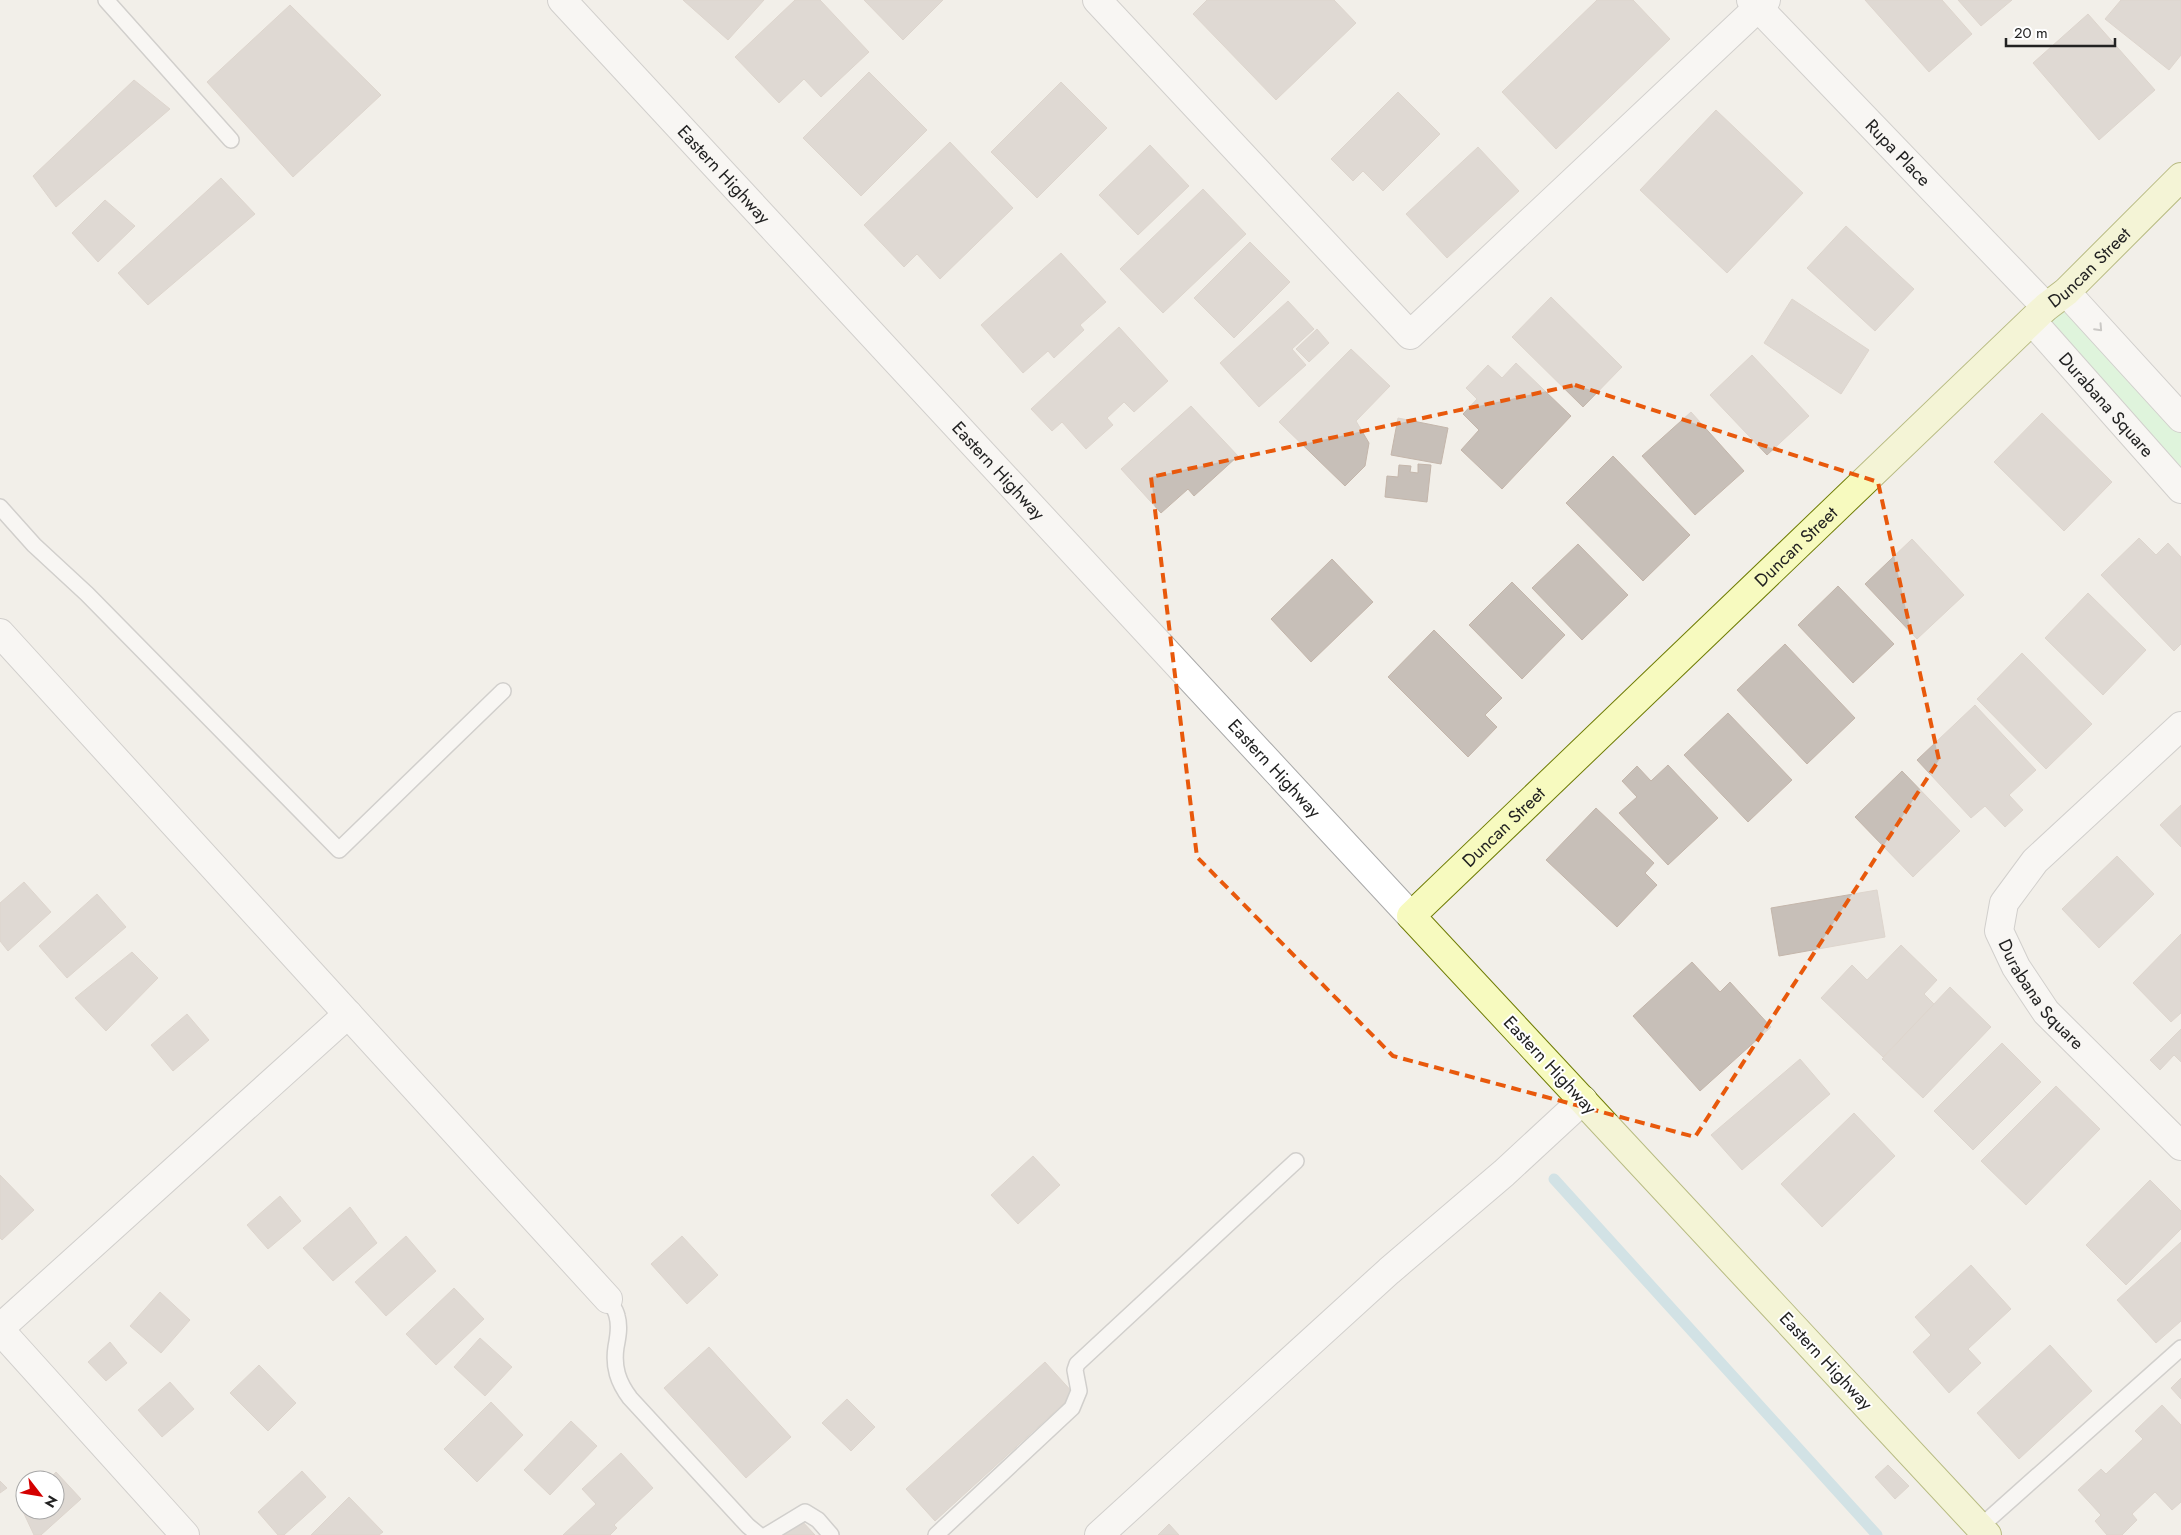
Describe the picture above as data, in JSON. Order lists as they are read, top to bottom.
{
  "streets": {
    "street": [
      "Rupa Place",
      "Eastern Highway",
      "Duncan Street",
      "Durabana Square"
    ]
  },
  "crossings": [
    ["Rupa Place", "Duncan Street"],
    ["Rupa Place", "Durabana Square"],
    ["Eastern Highway", "Duncan Street"],
    ["Duncan Street", "Durabana Square"]
  ],
  "scale_bar": "20 m",
  "north": "bottom right"
}
